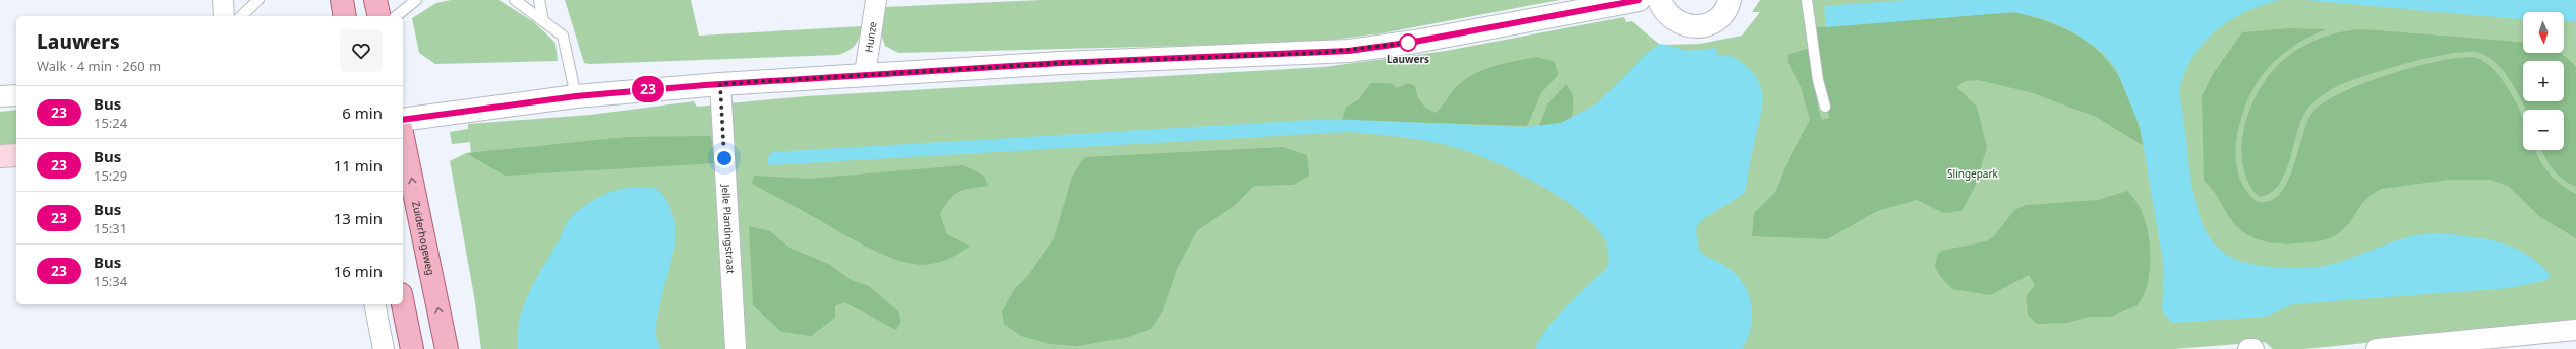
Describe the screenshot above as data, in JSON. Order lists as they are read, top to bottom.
{
  "streets": {
    "main road": ["Zuiderhogeweg"],
    "street": ["Hunze", "Jelle Plantingstraat"]
  },
  "one_way": ["Zuiderhogeweg"],
  "parks": ["Slingepark"],
  "places": ["Lauwers"],
  "lines": ["bus line 23"],
  "north": "bottom",
  "page": {
    "on_map": "23",
    "map_buttons": ["+", "−"],
    "heading": ["Lauwers", "Walk · 4 min · 260 m"],
    "list": [
      {
        "mark": "23",
        "name": "Bus",
        "note": "15:24",
        "value": "6 min"
      },
      {
        "mark": "23",
        "name": "Bus",
        "note": "15:29",
        "value": "11 min"
      },
      {
        "mark": "23",
        "name": "Bus",
        "note": "15:31",
        "value": "13 min"
      },
      {
        "mark": "23",
        "name": "Bus",
        "note": "15:34",
        "value": "16 min"
      }
    ]
  }
}
